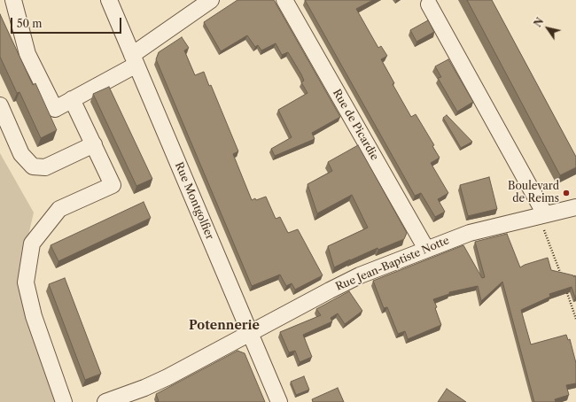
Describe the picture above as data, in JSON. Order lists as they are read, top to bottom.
{
  "streets": {
    "street": ["Rue de Picardie", "Rue Montgolfier", "Rue Jean-Baptiste Notte"]
  },
  "crossings": [
    ["Rue de Picardie", "Rue Jean-Baptiste Notte"],
    ["Rue Montgolfier", "Rue Jean-Baptiste Notte"]
  ],
  "districts": ["Potennerie"],
  "places": ["Boulevard de Reims"],
  "scale_bar": "50 m",
  "north": "top left"
}
